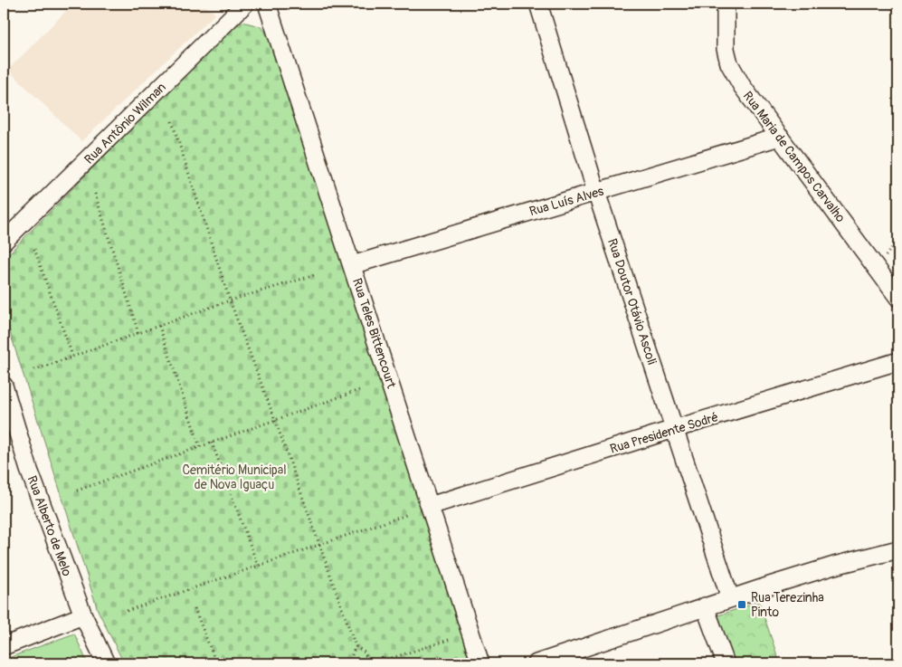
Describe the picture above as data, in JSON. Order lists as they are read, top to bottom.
{
  "streets": {
    "street": [
      "Rua Antônio Wilman",
      "Rua Maria de Campos Carvalho",
      "Rua Luís Alves",
      "Rua Doutor Otávio Ascoli",
      "Rua Teles Bittencourt",
      "Rua Presidente Sodré",
      "Rua Alberto de Melo"
    ]
  },
  "crossings": [
    ["Rua Maria de Campos Carvalho", "Rua Luís Alves"],
    ["Rua Luís Alves", "Rua Doutor Otávio Ascoli"],
    ["Rua Luís Alves", "Rua Teles Bittencourt"],
    ["Rua Doutor Otávio Ascoli", "Rua Presidente Sodré"],
    ["Rua Teles Bittencourt", "Rua Presidente Sodré"]
  ],
  "parks": ["Cemitério Municipal de Nova Iguaçu"],
  "places": {
    "transit": ["Rua Terezinha Pinto"]
  }
}
